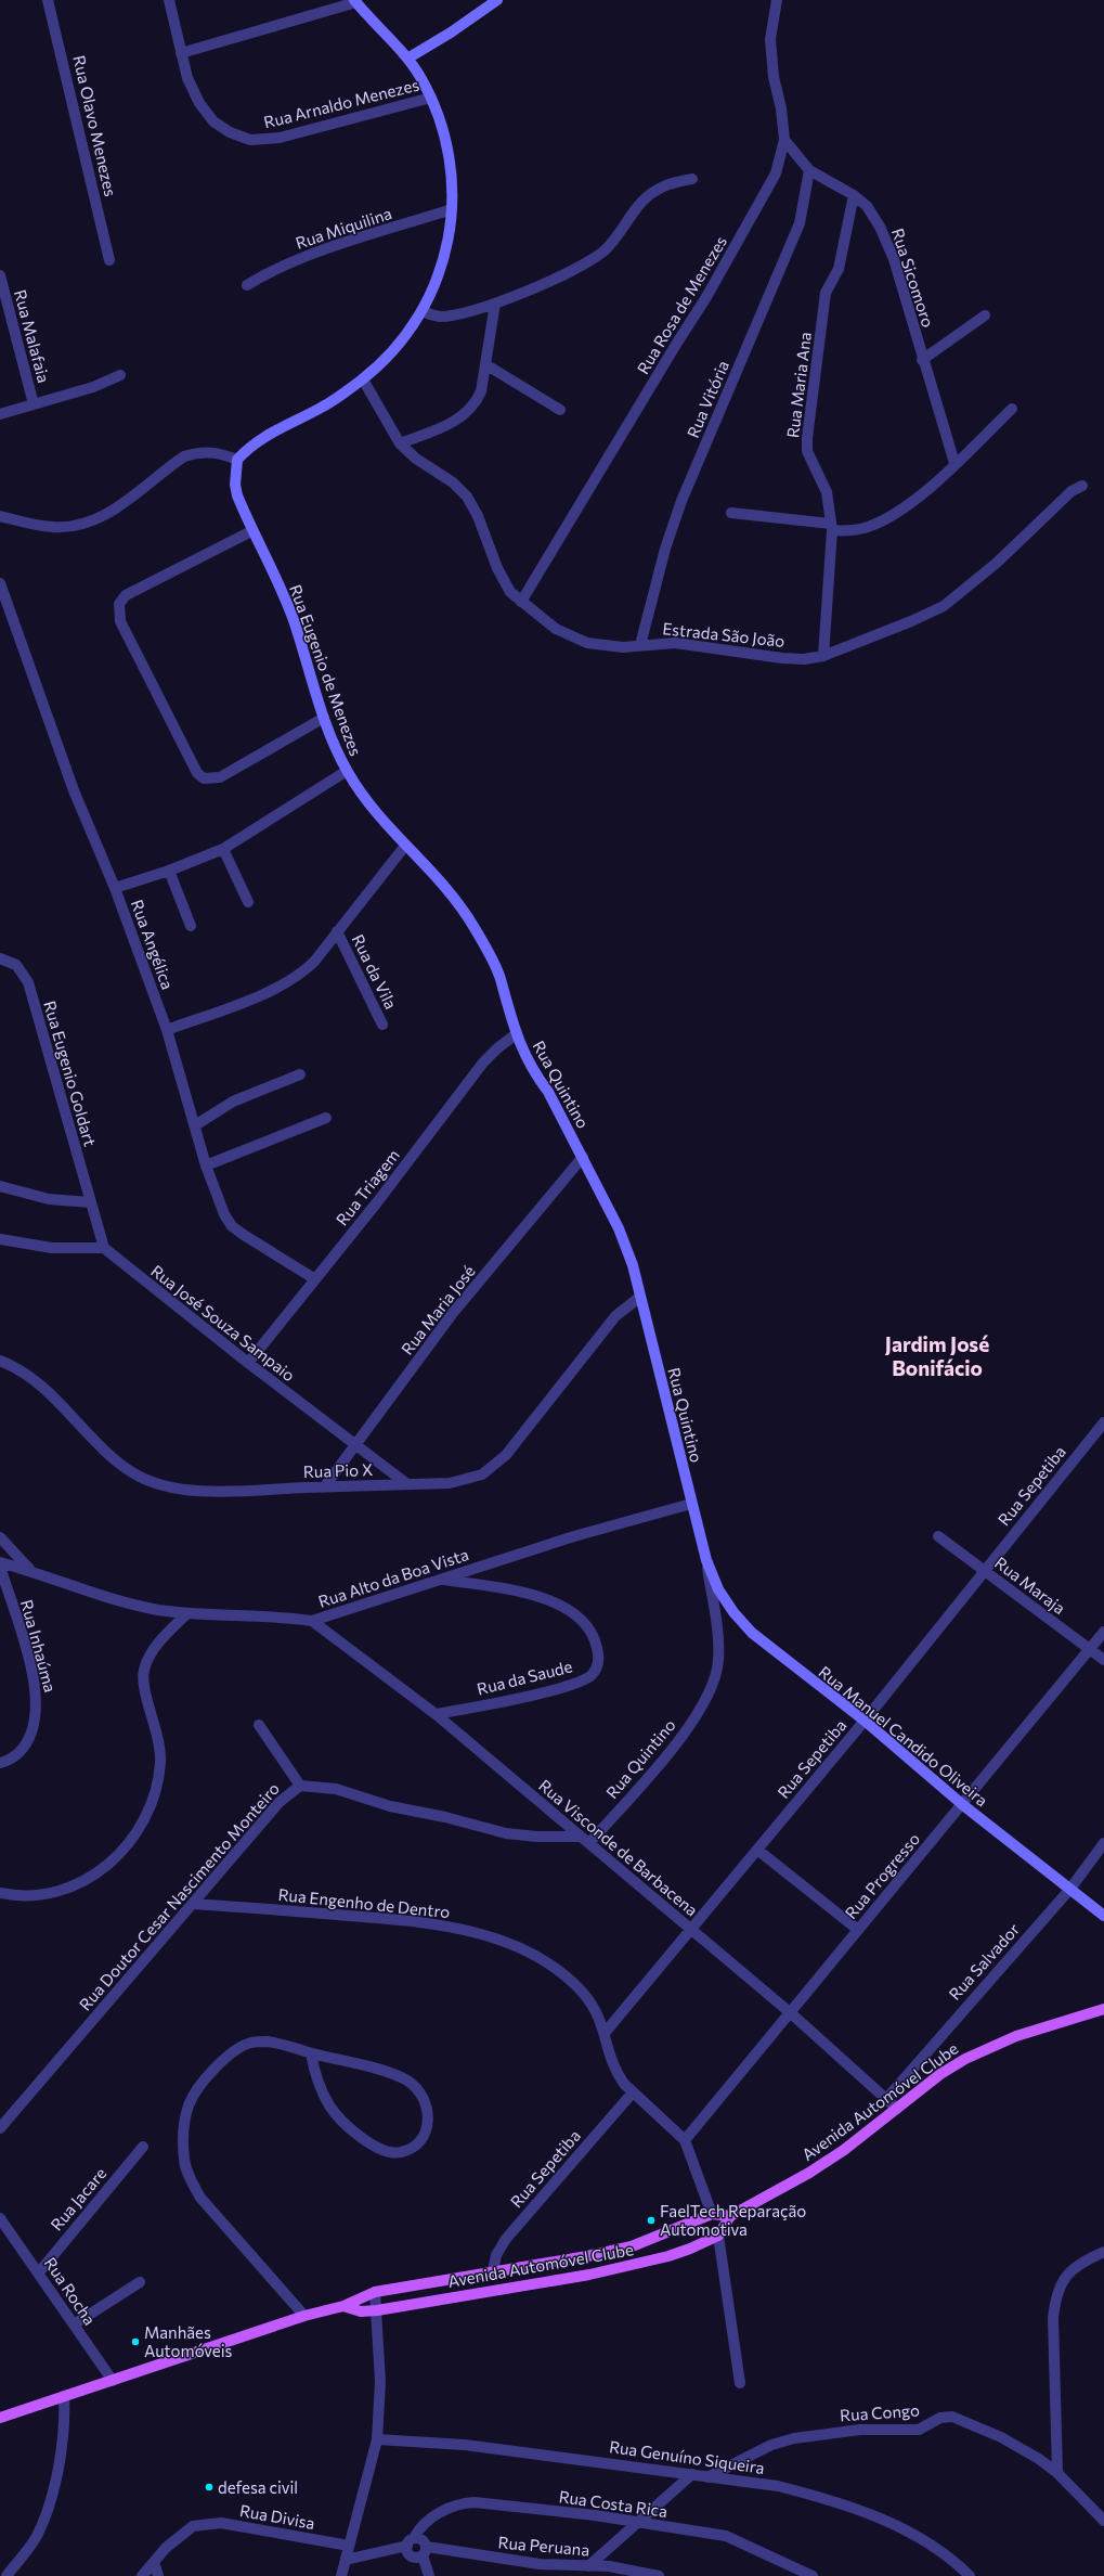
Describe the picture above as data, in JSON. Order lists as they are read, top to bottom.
{
  "streets": {
    "main road": [
      "Rua Eugenio de Menezes",
      "Rua Quintino",
      "Rua Manuel Candido Oliveira",
      "Avenida Automóvel Clube"
    ],
    "street": [
      "Rua Arnaldo Menezes",
      "Rua Olavo Menezes",
      "Rua Miquilina",
      "Rua Sicomoro",
      "Rua Rosa de Menezes",
      "Rua Malafaia",
      "Rua Maria Ana",
      "Rua Vitória",
      "Estrada São João",
      "Rua Angélica",
      "Rua da Vila",
      "Rua Eugenio Goldart",
      "Rua Triagem",
      "Rua Maria José",
      "Rua José Souza Sampaio",
      "Rua Pio X",
      "Rua Sepetiba",
      "Rua Alto da Boa Vista",
      "Rua Maraja",
      "Rua Inhaúma",
      "Rua da Saude",
      "Rua Visconde de Barbacena",
      "Rua Progresso",
      "Rua Doutor Cesar Nascimento Monteiro",
      "Rua Engenho de Dentro",
      "Rua Salvador",
      "Rua Jacare",
      "Rua Rocha",
      "Rua Congo",
      "Rua Genuíno Siqueira",
      "Rua Costa Rica",
      "Rua Divisa",
      "Rua Peruana"
    ]
  },
  "crossings": [
    ["Rua Sicomoro", "Rua Rosa de Menezes"],
    ["Rua Sicomoro", "Rua Maria Ana"],
    ["Rua Sicomoro", "Rua Vitória"],
    ["Rua Rosa de Menezes", "Estrada São João"],
    ["Rua Maria Ana", "Estrada São João"],
    ["Rua Vitória", "Estrada São João"],
    ["Rua Eugenio de Menezes", "Rua Quintino"],
    ["Rua Angélica", "Rua Triagem"],
    ["Rua Eugenio Goldart", "Rua José Souza Sampaio"],
    ["Rua Quintino", "Rua Triagem"],
    ["Rua Quintino", "Rua Maria José"],
    ["Rua Quintino", "Rua Pio X"],
    ["Rua Quintino", "Rua Alto da Boa Vista"],
    ["Rua Quintino", "Rua Manuel Candido Oliveira"],
    ["Rua Quintino", "Rua Visconde de Barbacena"],
    ["Rua Triagem", "Rua José Souza Sampaio"],
    ["Rua Maria José", "Rua José Souza Sampaio"],
    ["Rua Maria José", "Rua Pio X"],
    ["Rua José Souza Sampaio", "Rua Pio X"],
    ["Rua Sepetiba", "Rua Maraja"],
    ["Rua Sepetiba", "Rua Manuel Candido Oliveira"],
    ["Rua Sepetiba", "Rua Visconde de Barbacena"],
    ["Rua Sepetiba", "Rua Engenho de Dentro"],
    ["Rua Sepetiba", "Avenida Automóvel Clube"],
    ["Rua Alto da Boa Vista", "Rua Inhaúma"],
    ["Rua Alto da Boa Vista", "Rua da Saude"],
    ["Rua Alto da Boa Vista", "Rua Visconde de Barbacena"],
    ["Rua Maraja", "Rua Progresso"],
    ["Rua da Saude", "Rua Visconde de Barbacena"],
    ["Rua Manuel Candido Oliveira", "Rua Progresso"],
    ["Rua Manuel Candido Oliveira", "Rua Salvador"],
    ["Rua Visconde de Barbacena", "Rua Progresso"],
    ["Rua Visconde de Barbacena", "Rua Doutor Cesar Nascimento Monteiro"],
    ["Rua Visconde de Barbacena", "Rua Salvador"],
    ["Rua Visconde de Barbacena", "Avenida Automóvel Clube"],
    ["Rua Progresso", "Rua Engenho de Dentro"],
    ["Rua Doutor Cesar Nascimento Monteiro", "Rua Engenho de Dentro"],
    ["Avenida Automóvel Clube", "Rua Rocha"],
    ["Rua Jacare", "Rua Rocha"],
    ["Rua Congo", "Rua Genuíno Siqueira"]
  ],
  "districts": ["Jardim José Bonifácio"],
  "places": ["FaelTech Reparação Automotiva", "Manhães Automóveis", "defesa civil"]
}
